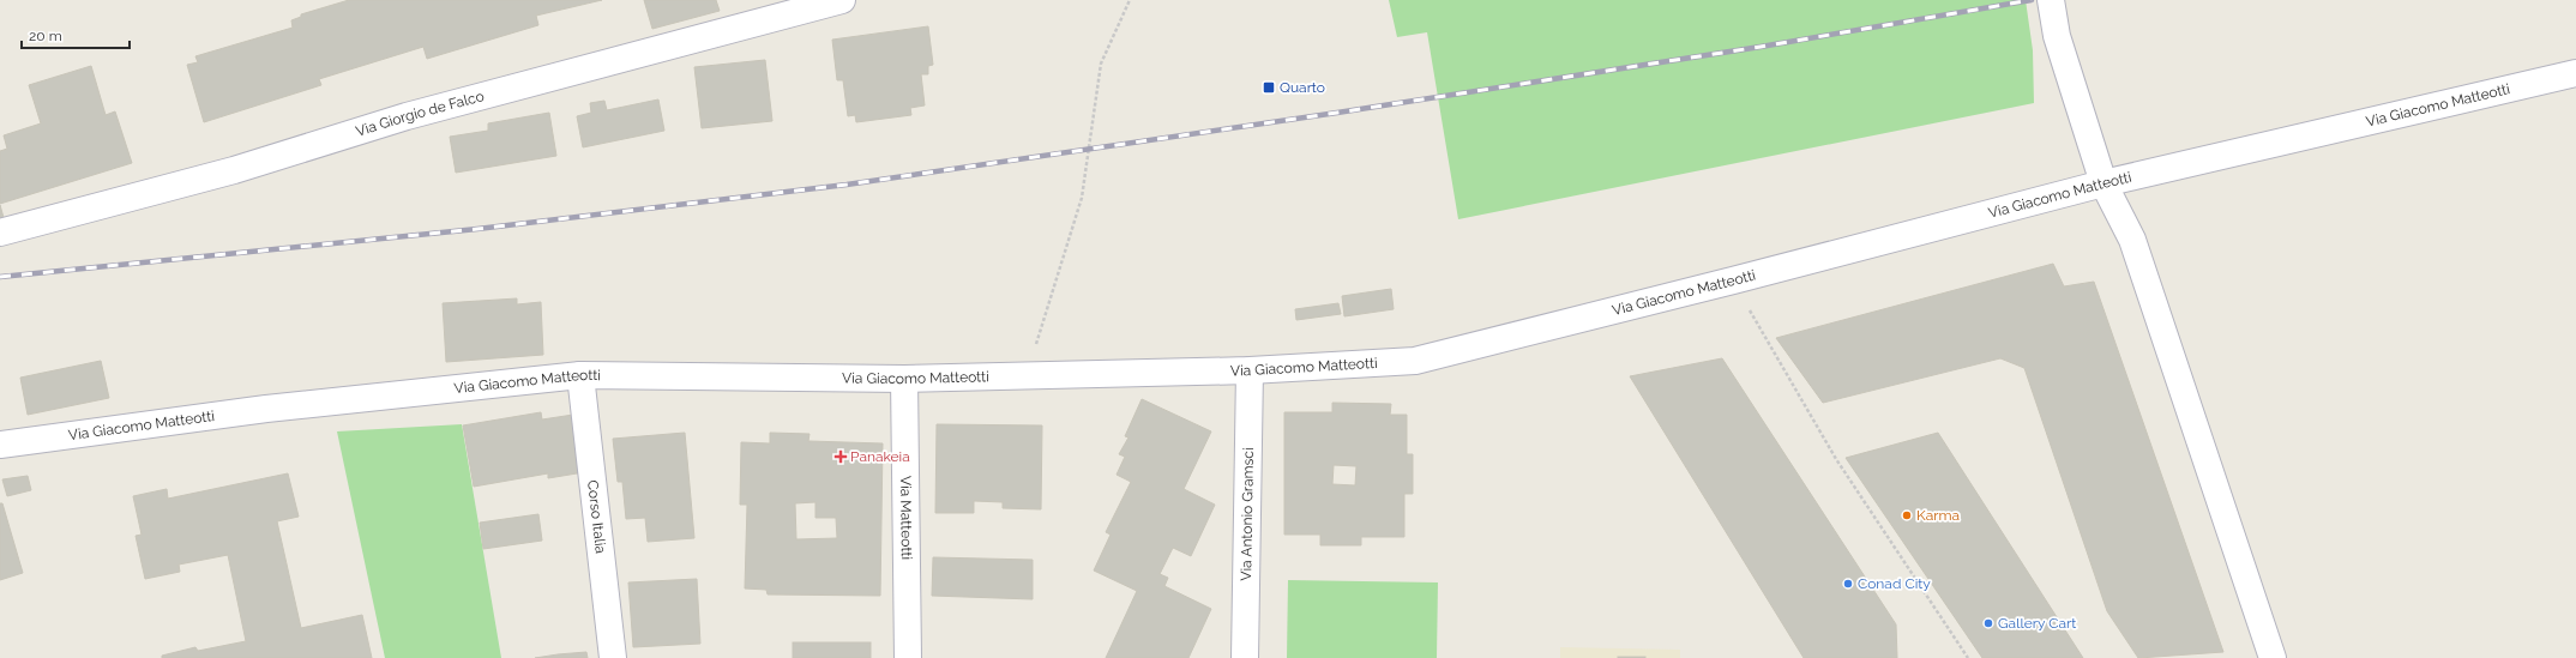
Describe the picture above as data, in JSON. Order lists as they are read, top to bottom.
{
  "streets": {
    "street": [
      "Via Giacomo Matteotti",
      "Via Giorgio de Falco",
      "Via Antonio Gramsci",
      "Corso Italia",
      "Via Matteotti"
    ]
  },
  "crossings": [
    ["Via Giacomo Matteotti", "Via Antonio Gramsci"],
    ["Via Giacomo Matteotti", "Corso Italia"],
    ["Via Giacomo Matteotti", "Via Matteotti"]
  ],
  "places": {
    "transit": ["Quarto"],
    "health": ["Panakeia"],
    "other": ["Karma", "Conad City", "Gallery Cart"]
  },
  "scale_bar": "20 m"
}
